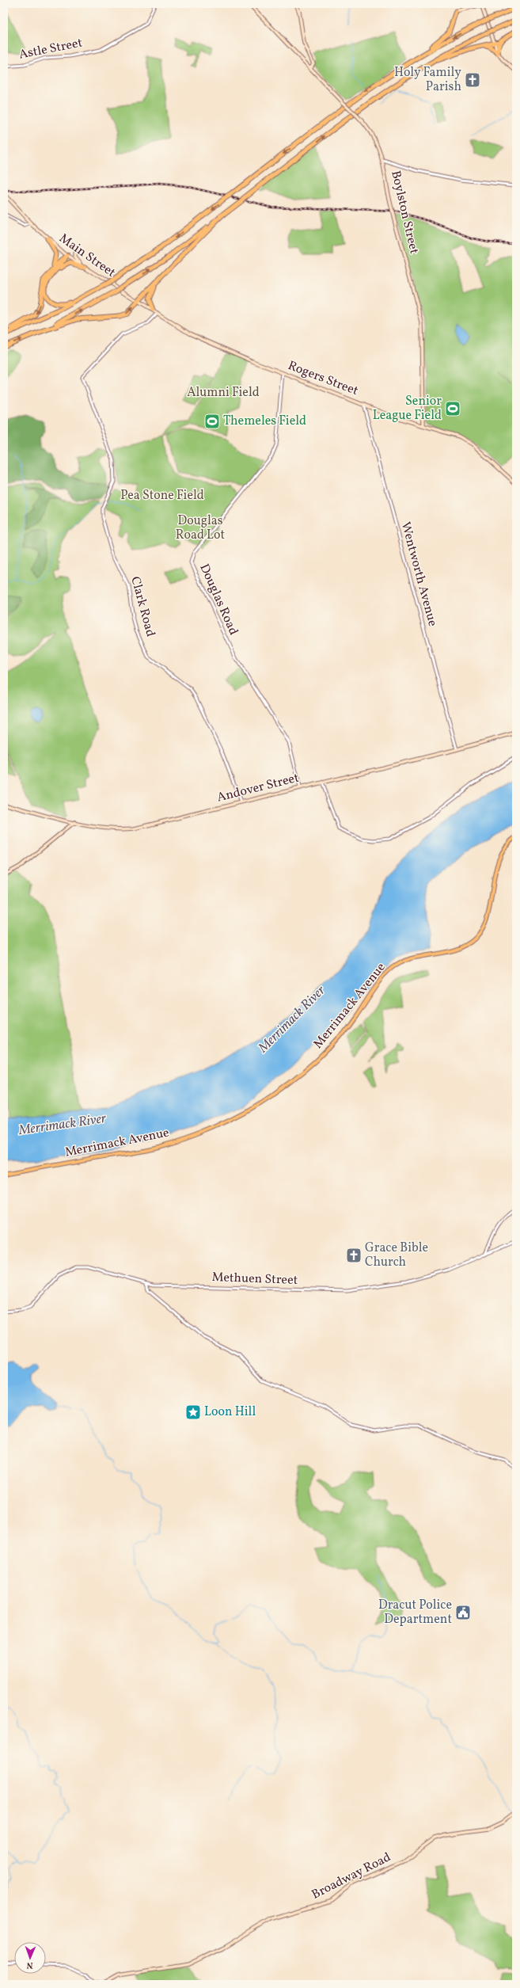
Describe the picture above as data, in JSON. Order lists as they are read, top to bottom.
{
  "streets": {
    "main road": [
      "Boylston Street",
      "Main Street",
      "Rogers Street",
      "Andover Street",
      "Merrimack Avenue",
      "Broadway Road"
    ],
    "street": [
      "Astle Street",
      "Wentworth Avenue",
      "Douglas Road",
      "Clark Road",
      "Methuen Street"
    ]
  },
  "crossings": [
    ["Boylston Street", "Rogers Street"],
    ["Main Street", "Rogers Street"],
    ["Main Street", "Clark Road"],
    ["Rogers Street", "Wentworth Avenue"],
    ["Rogers Street", "Douglas Road"],
    ["Wentworth Avenue", "Andover Street"],
    ["Douglas Road", "Andover Street"],
    ["Clark Road", "Andover Street"]
  ],
  "water": ["Merrimack River"],
  "parks": ["Alumni Field", "Pea Stone Field", "Douglas Road Lot"],
  "places": {
    "church": ["Holy Family Parish", "Grace Bible Church"],
    "sports": ["Senior League Field", "Themeles Field"],
    "place": ["Loon Hill"],
    "public building": ["Dracut Police Department"]
  },
  "north": "bottom"
}
